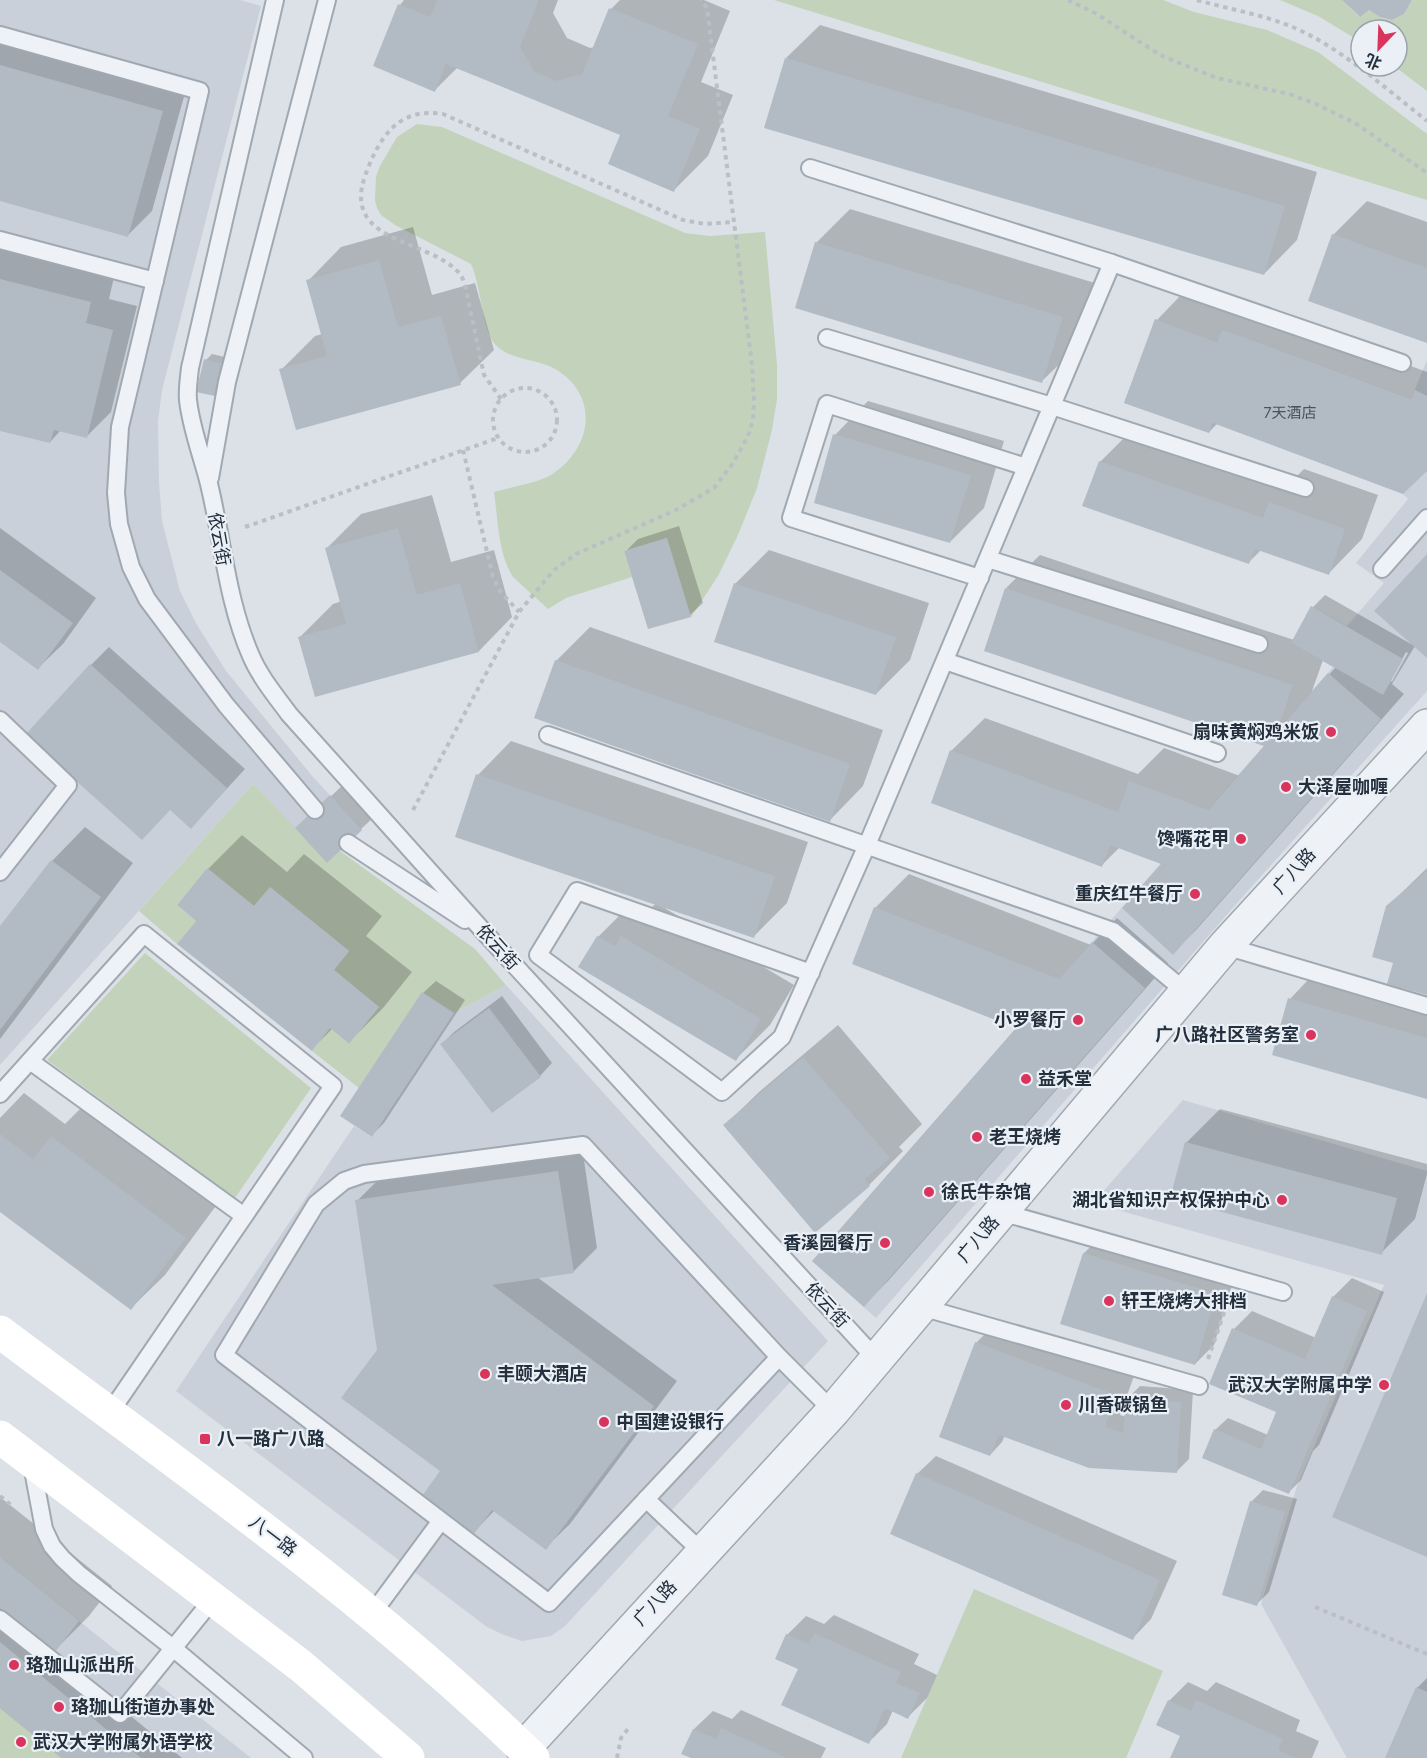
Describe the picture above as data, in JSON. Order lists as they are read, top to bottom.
{
  "streets": {
    "main road": ["八一路"],
    "street": ["广八路"],
    "lane": ["依云街"]
  },
  "crossings": [
    ["依云街", "广八路"],
    ["广八路", "八一路"]
  ],
  "places": {
    "other": [
      "扇味黄焖鸡米饭",
      "大泽屋咖喱",
      "馋嘴花甲",
      "重庆红牛餐厅",
      "小罗餐厅",
      "广八路社区警务室",
      "益禾堂",
      "老王烧烤",
      "徐氏牛杂馆",
      "湖北省知识产权保护中心",
      "香溪园餐厅",
      "轩王烧烤大排档",
      "丰颐大酒店",
      "武汉大学附属中学",
      "川香碳锅鱼",
      "中国建设银行",
      "珞珈山派出所",
      "珞珈山街道办事处",
      "武汉大学附属外语学校"
    ],
    "transit": ["八一路广八路"]
  },
  "house_numbers": ["7天酒店"],
  "north": "bottom left"
}
